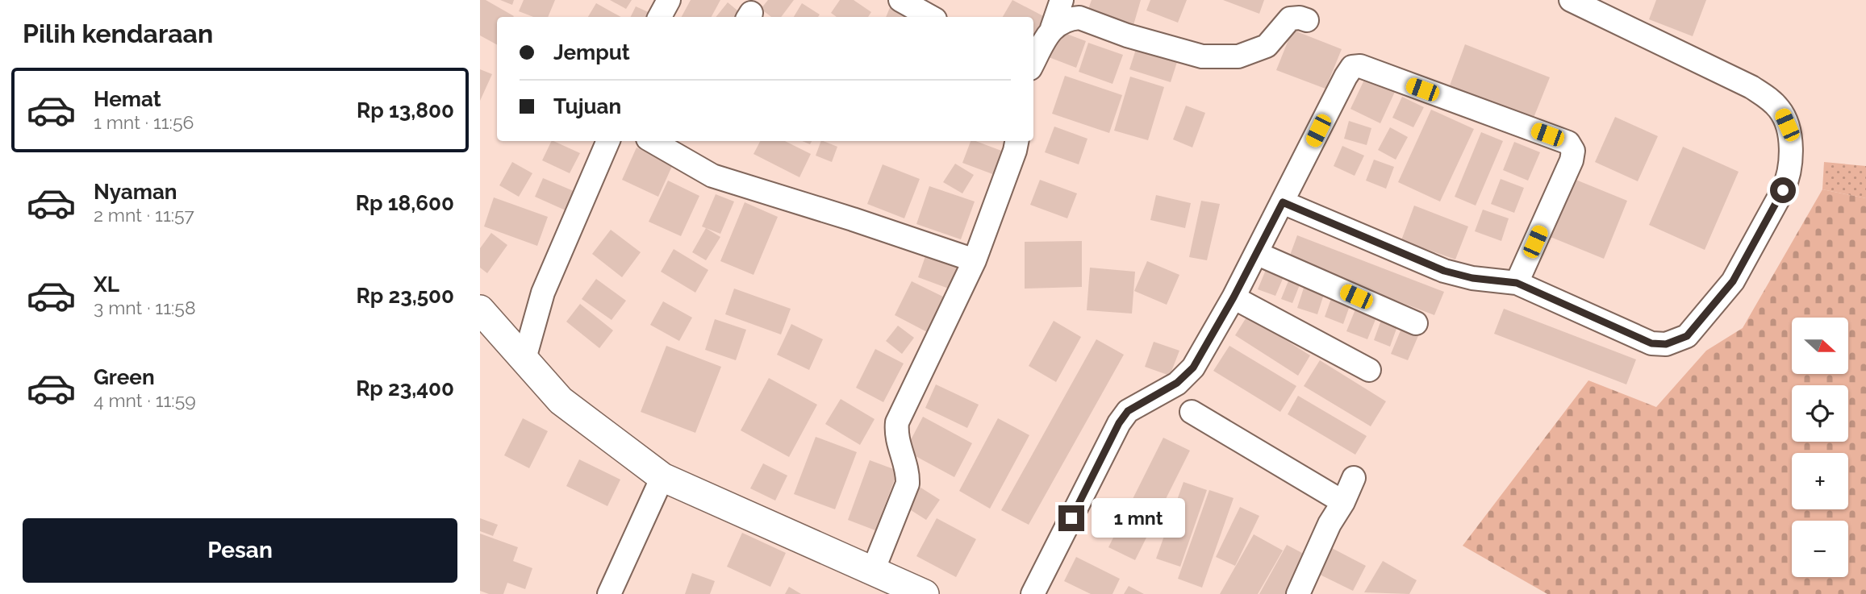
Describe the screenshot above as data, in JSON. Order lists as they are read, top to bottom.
{
  "north": "right",
  "page": {
    "heading": "Pilih kendaraan",
    "banner": ["Jemput", "Tujuan"],
    "list": [
      {
        "name": "Hemat",
        "note": "1 mnt · 11:56",
        "value": "Rp 13,800"
      },
      {
        "name": "Nyaman",
        "note": "2 mnt · 11:57",
        "value": "Rp 18,600"
      },
      {
        "name": "XL",
        "note": "3 mnt · 11:58",
        "value": "Rp 23,500"
      },
      {
        "name": "Green",
        "note": "4 mnt · 11:59",
        "value": "Rp 23,400"
      }
    ],
    "map_buttons": ["+", "−"],
    "bubble": "1 mnt",
    "buttons": "Pesan"
  }
}
